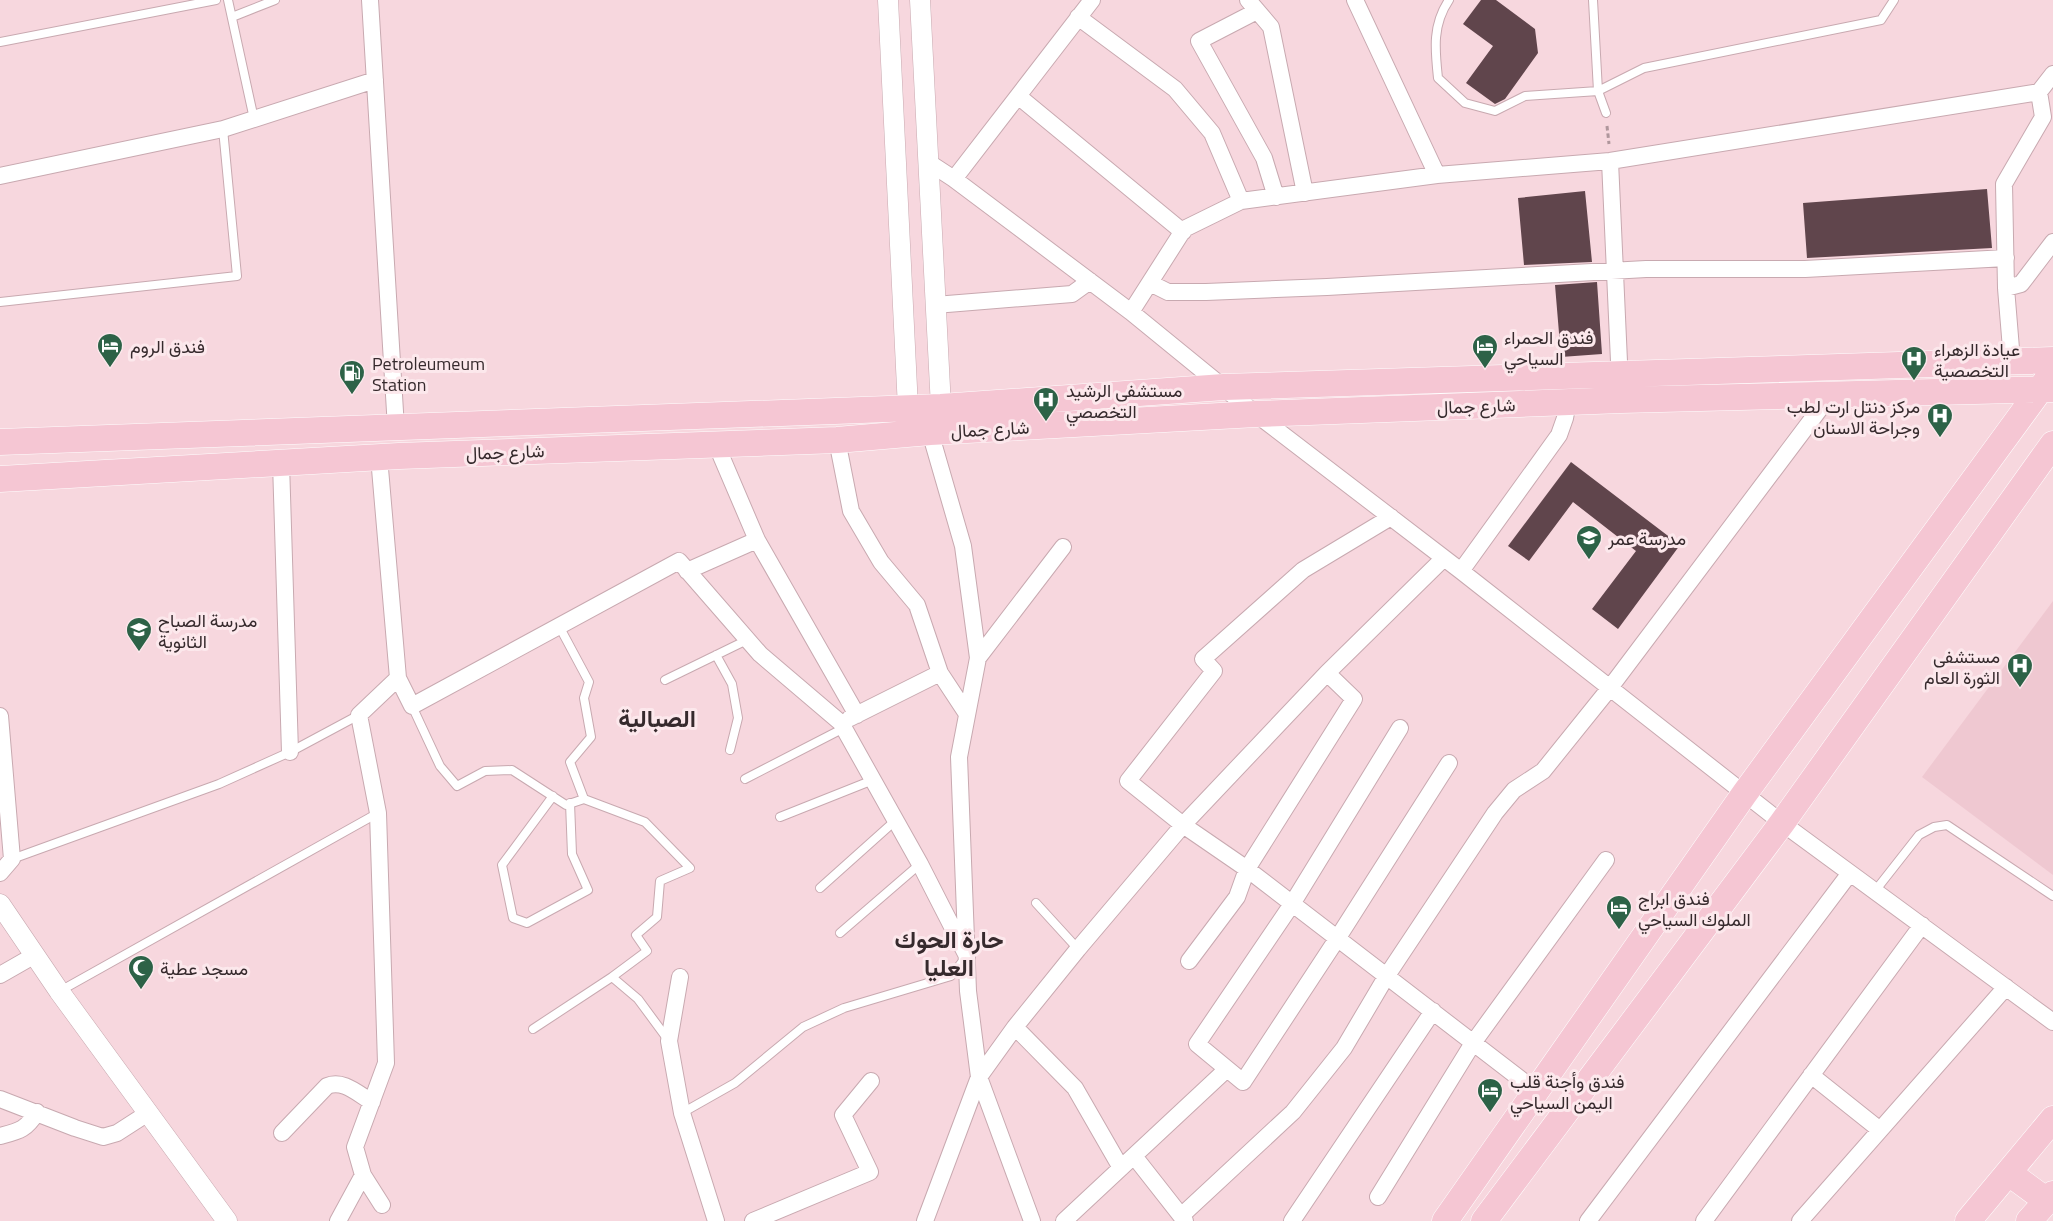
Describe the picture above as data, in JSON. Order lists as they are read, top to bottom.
{
  "streets": {
    "main road": ["شارع جمال"]
  },
  "districts": ["الصبالية", "حارة الحوك العليا"],
  "places": {
    "hotel": [
      "فندق الروم",
      "فندق الحمراء السياحي",
      "فندق ابراج الملوك السياحي",
      "فندق وأجنة قلب اليمن السياحي"
    ],
    "hospital": [
      "عيادة الزهراء التخصصية",
      "مستشفى الرشيد التخصصي",
      "مركز دنتل ارت لطب وجراحة الاسنان",
      "مستشفى الثورة العام"
    ],
    "fuel station": ["Petroleumeum Station"],
    "school or university": ["مدرسة عمر", "مدرسة الصباح الثانوية"],
    "mosque": ["مسجد عطية"]
  }
}
